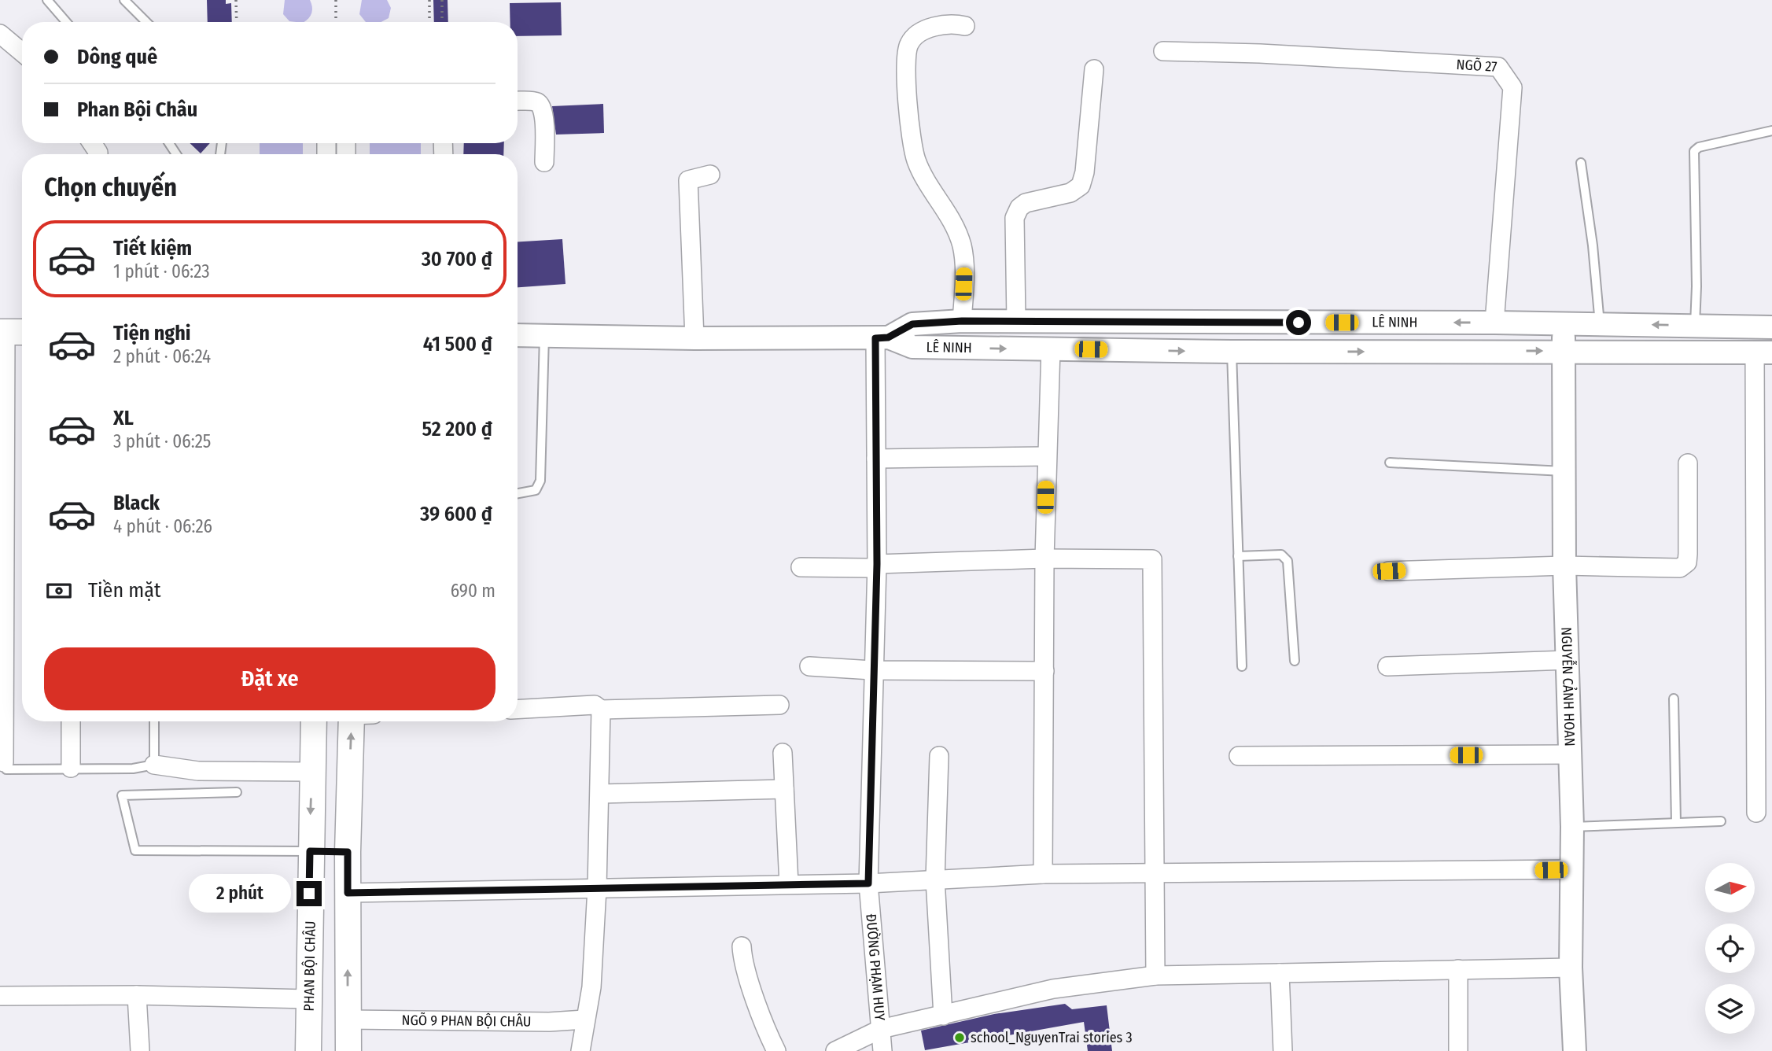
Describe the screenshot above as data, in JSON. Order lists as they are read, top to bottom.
{
  "streets": {
    "main road": ["PHAN BỘI CHÂU"],
    "street": [
      "NGÕ 27",
      "LÊ NINH",
      "NGUYỄN CẢNH HOAN",
      "ĐƯỜNG PHẠM HUY",
      "NGÕ 9 PHAN BỘI CHÂU"
    ]
  },
  "crossings": [
    ["NGÕ 27", "LÊ NINH"],
    ["LÊ NINH", "NGUYỄN CẢNH HOAN"],
    ["LÊ NINH", "ĐƯỜNG PHẠM HUY"]
  ],
  "places": ["school_NguyenTrai stories 3"],
  "north": "right",
  "page": {
    "banner": ["Dông quê", "Phan Bội Châu"],
    "heading": "Chọn chuyến",
    "list": [
      {
        "name": "Tiết kiệm",
        "note": "1 phút · 06:23",
        "value": "30 700 ₫"
      },
      {
        "name": "Tiện nghi",
        "note": "2 phút · 06:24",
        "value": "41 500 ₫"
      },
      {
        "name": "XL",
        "note": "3 phút · 06:25",
        "value": "52 200 ₫"
      },
      {
        "name": "Black",
        "note": "4 phút · 06:26",
        "value": "39 600 ₫"
      }
    ],
    "pay": ["Tiền mặt", "690 m"],
    "buttons": "Đặt xe",
    "bubble": "2 phút"
  }
}
